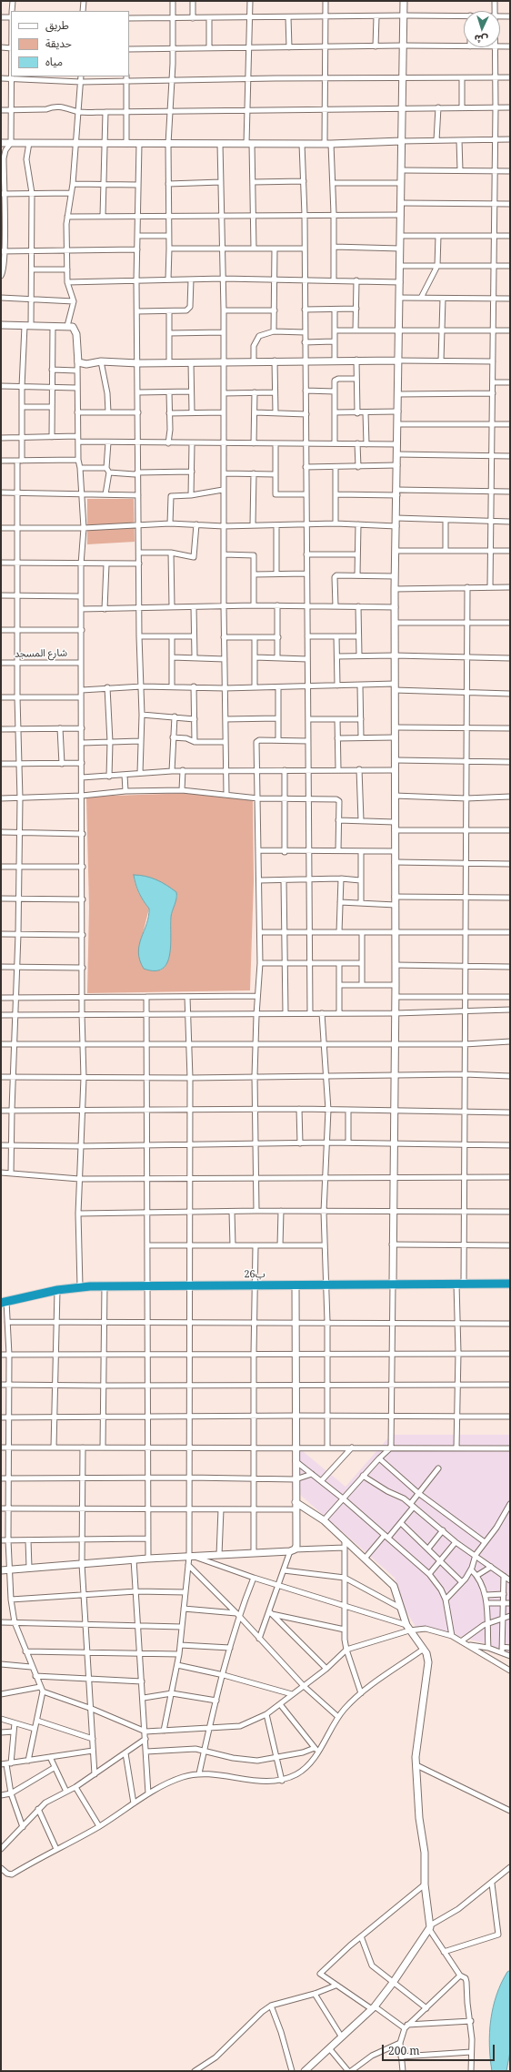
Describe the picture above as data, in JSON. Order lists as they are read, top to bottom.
{
  "streets": {
    "highway": ["26ب"],
    "street": ["شارع المسجد"]
  },
  "legend": ["طريق", "حديقة", "مياه"],
  "scale_bar": "200 m",
  "north": "bottom"
}
